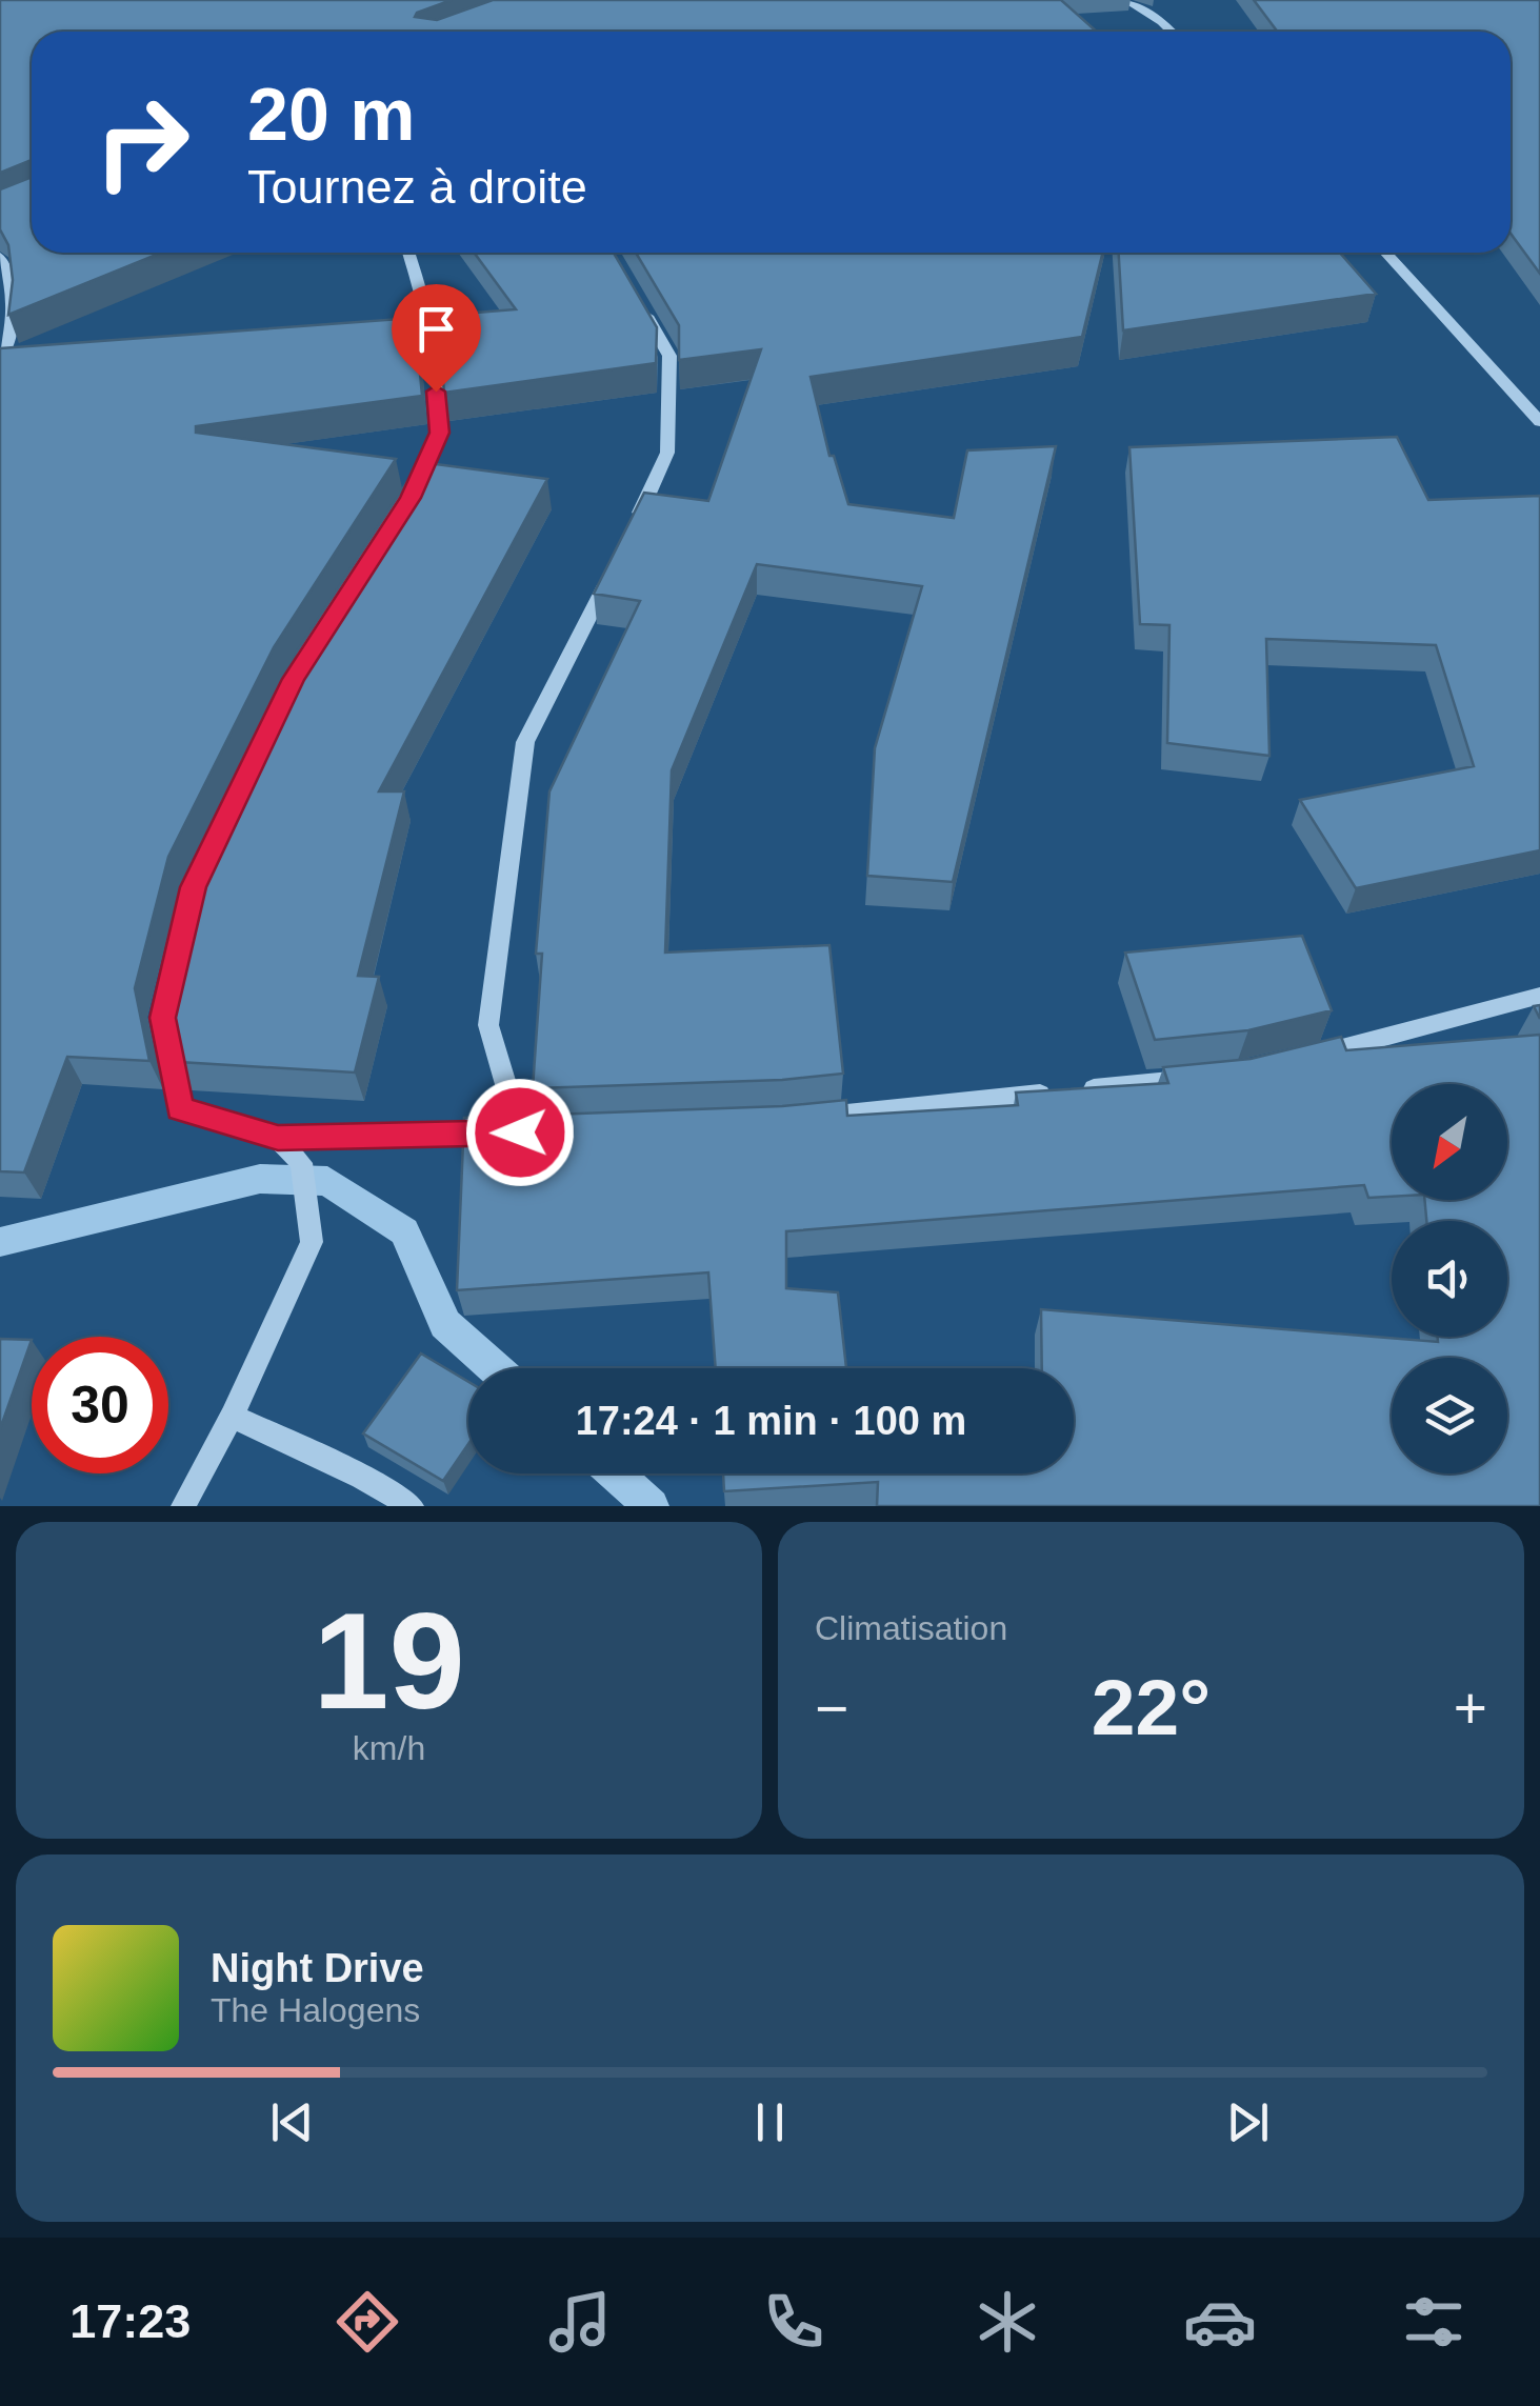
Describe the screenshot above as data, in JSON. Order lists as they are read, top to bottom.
{
  "north": "bottom left",
  "page": {
    "turn": ["20 m", "Tournez à droite"],
    "limit": "30",
    "trip": "17:24 · 1 min · 100 m",
    "tile": [
      ["19", "km/h"],
      "Climatisation"
    ],
    "heat": ["−", "22°", "+"],
    "song": ["Night Drive", "The Halogens"],
    "tabs": "17:23"
  }
}
